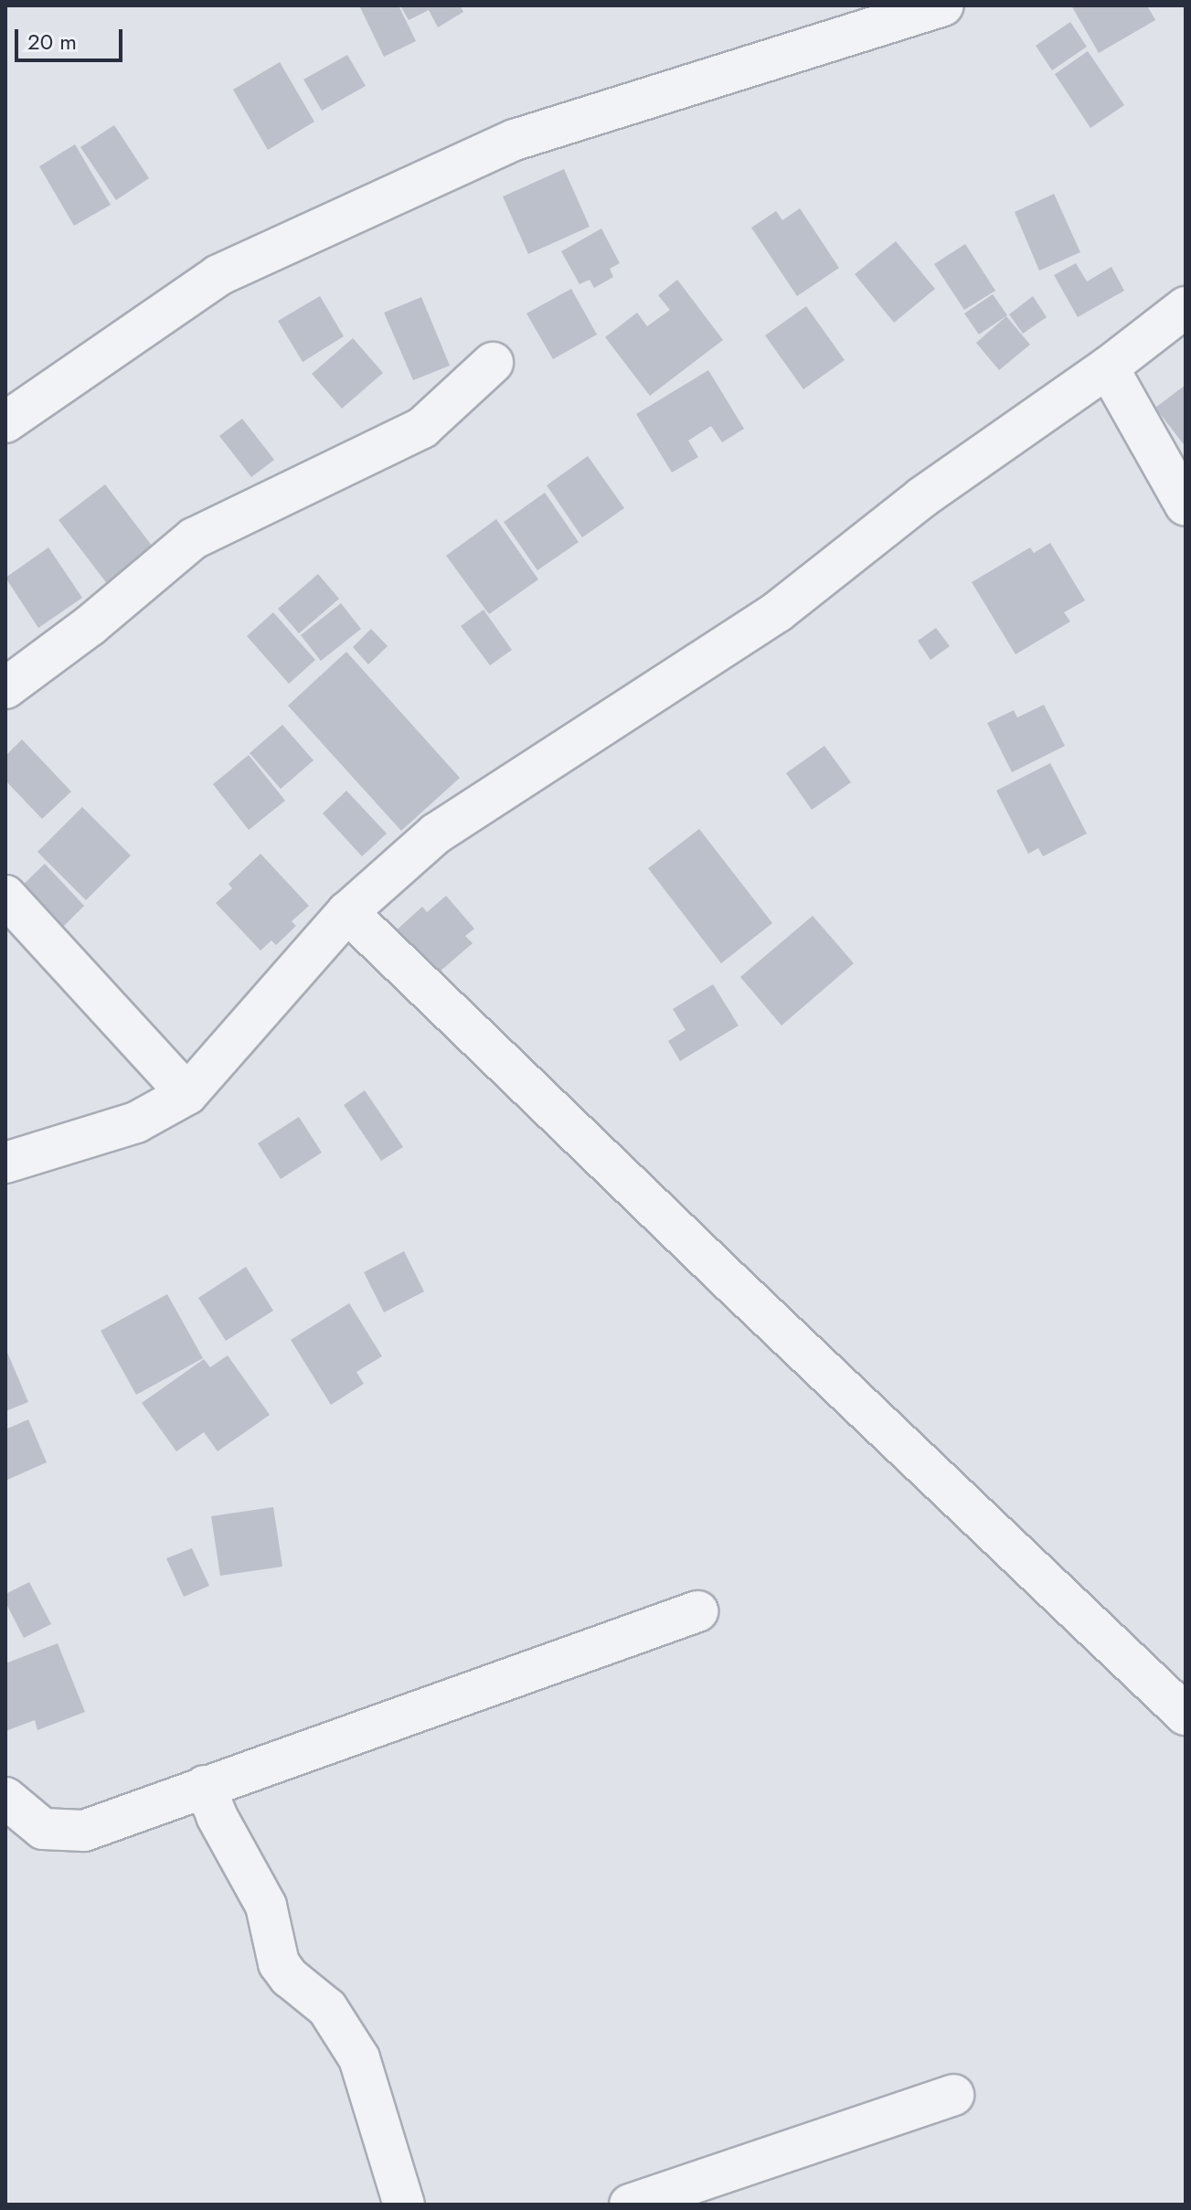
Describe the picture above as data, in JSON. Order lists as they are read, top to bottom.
{
  "scale_bar": "20 m"
}
